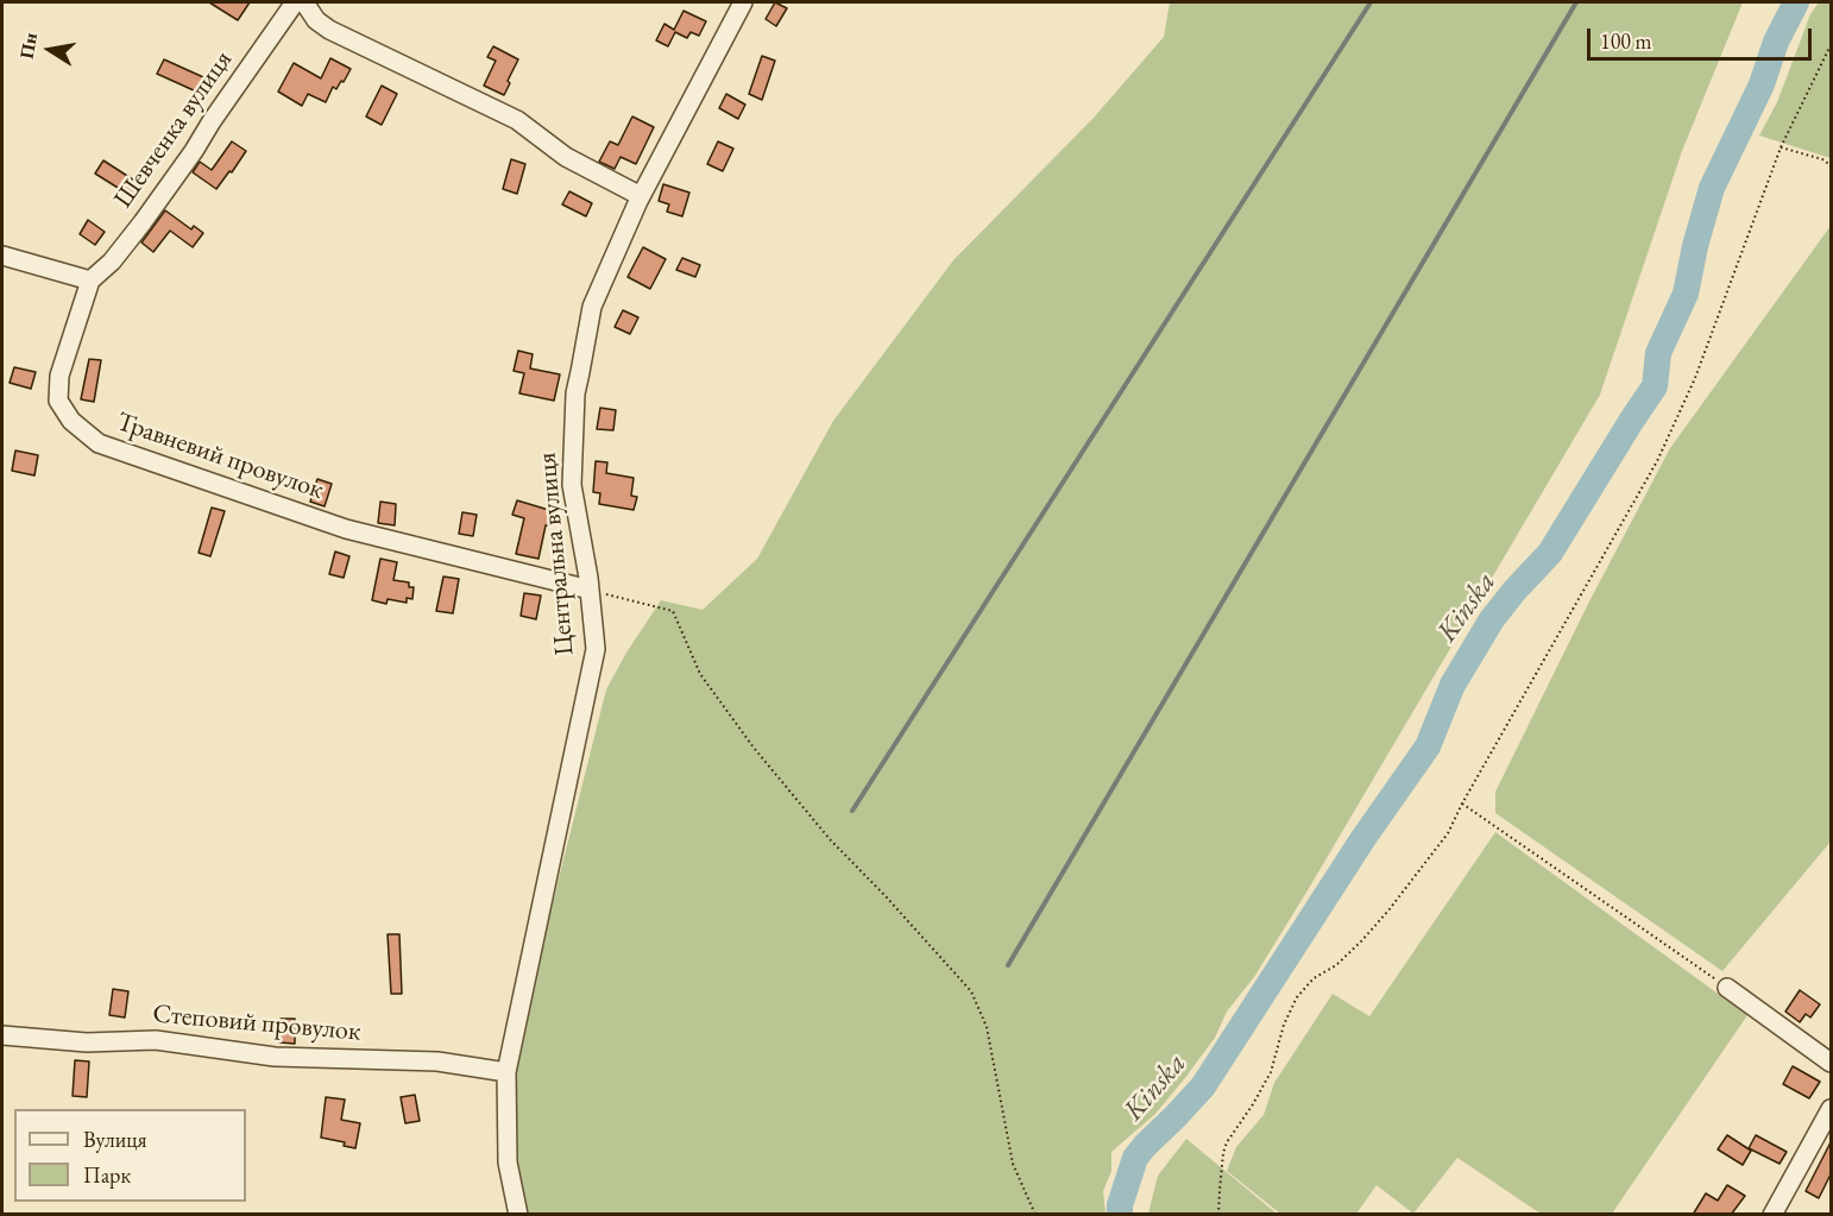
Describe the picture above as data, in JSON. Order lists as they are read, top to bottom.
{
  "streets": {
    "street": [
      "Шевченка вулиця",
      "Травневий провулок",
      "Центральна вулиця",
      "Степовий провулок"
    ]
  },
  "crossings": [
    ["Шевченка вулиця", "Травневий провулок"],
    ["Травневий провулок", "Центральна вулиця"],
    ["Центральна вулиця", "Степовий провулок"]
  ],
  "water": ["Kinska"],
  "legend": ["Вулиця", "Парк"],
  "scale_bar": "100 m",
  "north": "left"
}
